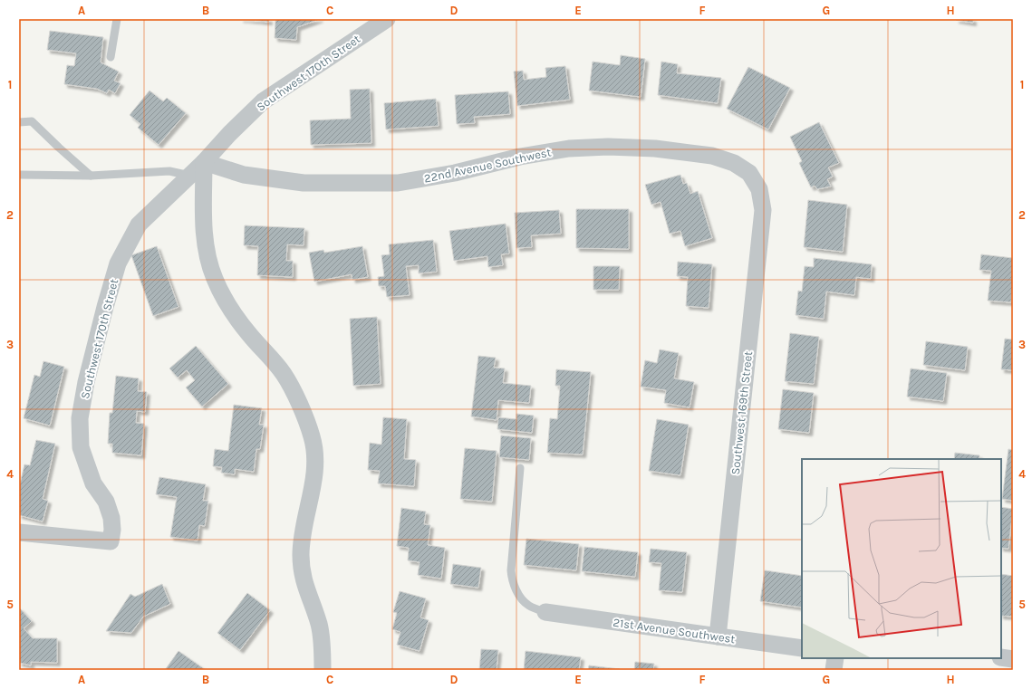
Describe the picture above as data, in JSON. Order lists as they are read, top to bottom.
{
  "streets": {
    "street": [
      "Southwest 170th Street",
      "22nd Avenue Southwest",
      "Southwest 169th Street",
      "21st Avenue Southwest"
    ]
  },
  "crossings": [
    ["Southwest 170th Street", "22nd Avenue Southwest"],
    ["22nd Avenue Southwest", "Southwest 169th Street"],
    ["Southwest 169th Street", "21st Avenue Southwest"]
  ],
  "grid": {
    "columns": [
      "A",
      "B",
      "C",
      "D",
      "E",
      "F",
      "G",
      "H"
    ],
    "rows": [
      "1",
      "2",
      "3",
      "4",
      "5"
    ]
  }
}
